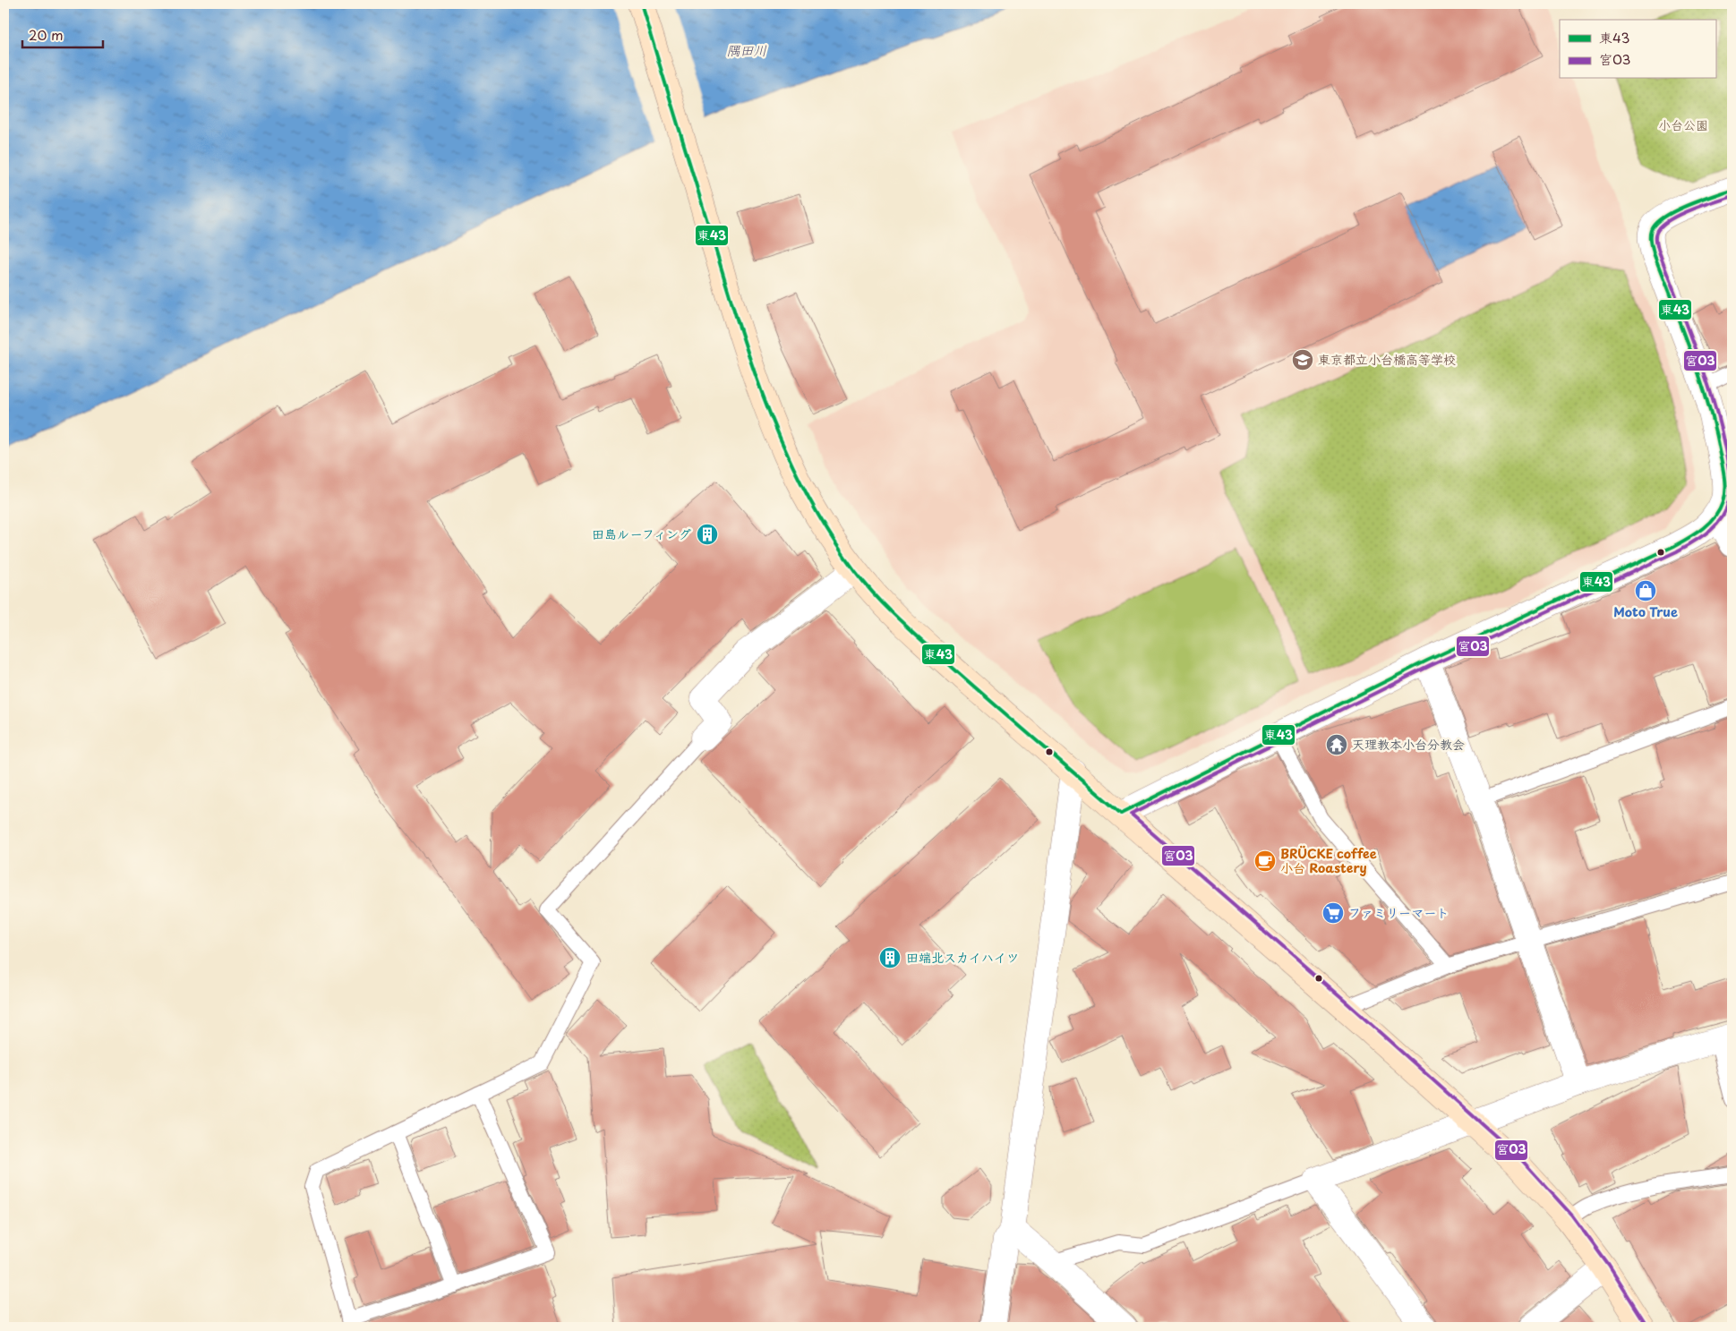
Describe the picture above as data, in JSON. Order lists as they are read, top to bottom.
{
  "water": ["隅田川"],
  "parks": ["小台公園"],
  "places": {
    "school or university": ["東京都立小台橋高等学校"],
    "building": ["田島ルーフィング", "田端北スカイハイツ"],
    "shop": ["Moto True"],
    "temple": ["天理教本小台分教会"],
    "cafe": ["BRÜCKE coffee 小台 Roastery"],
    "supermarket": ["ファミリーマート"]
  },
  "lines": ["transit line 東43", "transit line 宮03"],
  "legend": ["東43", "宮03"],
  "scale_bar": "20 m"
}
